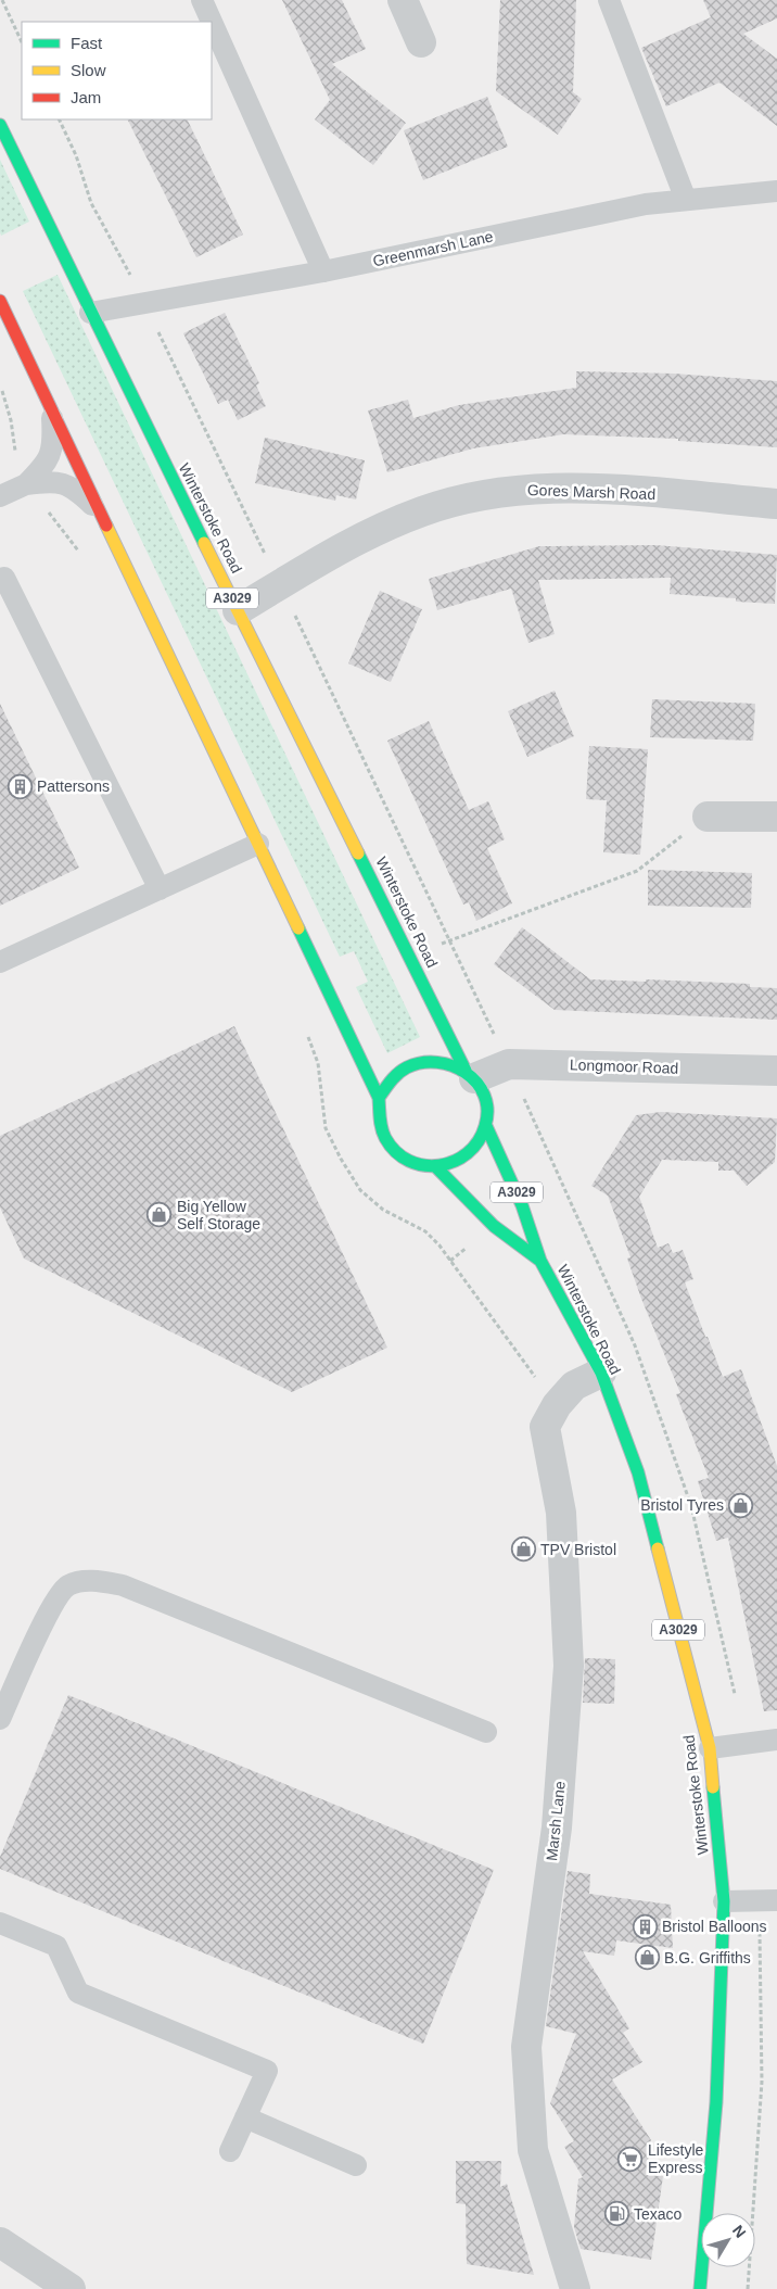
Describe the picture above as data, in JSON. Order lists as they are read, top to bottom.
{
  "streets": {
    "highway": ["Winterstoke Road", "A3029"],
    "street": ["Gores Marsh Road", "Longmoor Road", "Marsh Lane"],
    "lane": ["Greenmarsh Lane"]
  },
  "crossings": [
    ["Greenmarsh Lane", "Winterstoke Road"],
    ["Gores Marsh Road", "Winterstoke Road"],
    ["Winterstoke Road", "Longmoor Road"],
    ["Winterstoke Road", "Marsh Lane"]
  ],
  "places": {
    "building": ["Pattersons", "Bristol Balloons"],
    "shop": [
      "Big Yellow Self Storage",
      "Bristol Tyres",
      "TPV Bristol",
      "B.G. Griffiths"
    ],
    "supermarket": ["Lifestyle Express"],
    "fuel station": ["Texaco"]
  },
  "legend": ["Fast", "Slow", "Jam"],
  "north": "top right"
}
